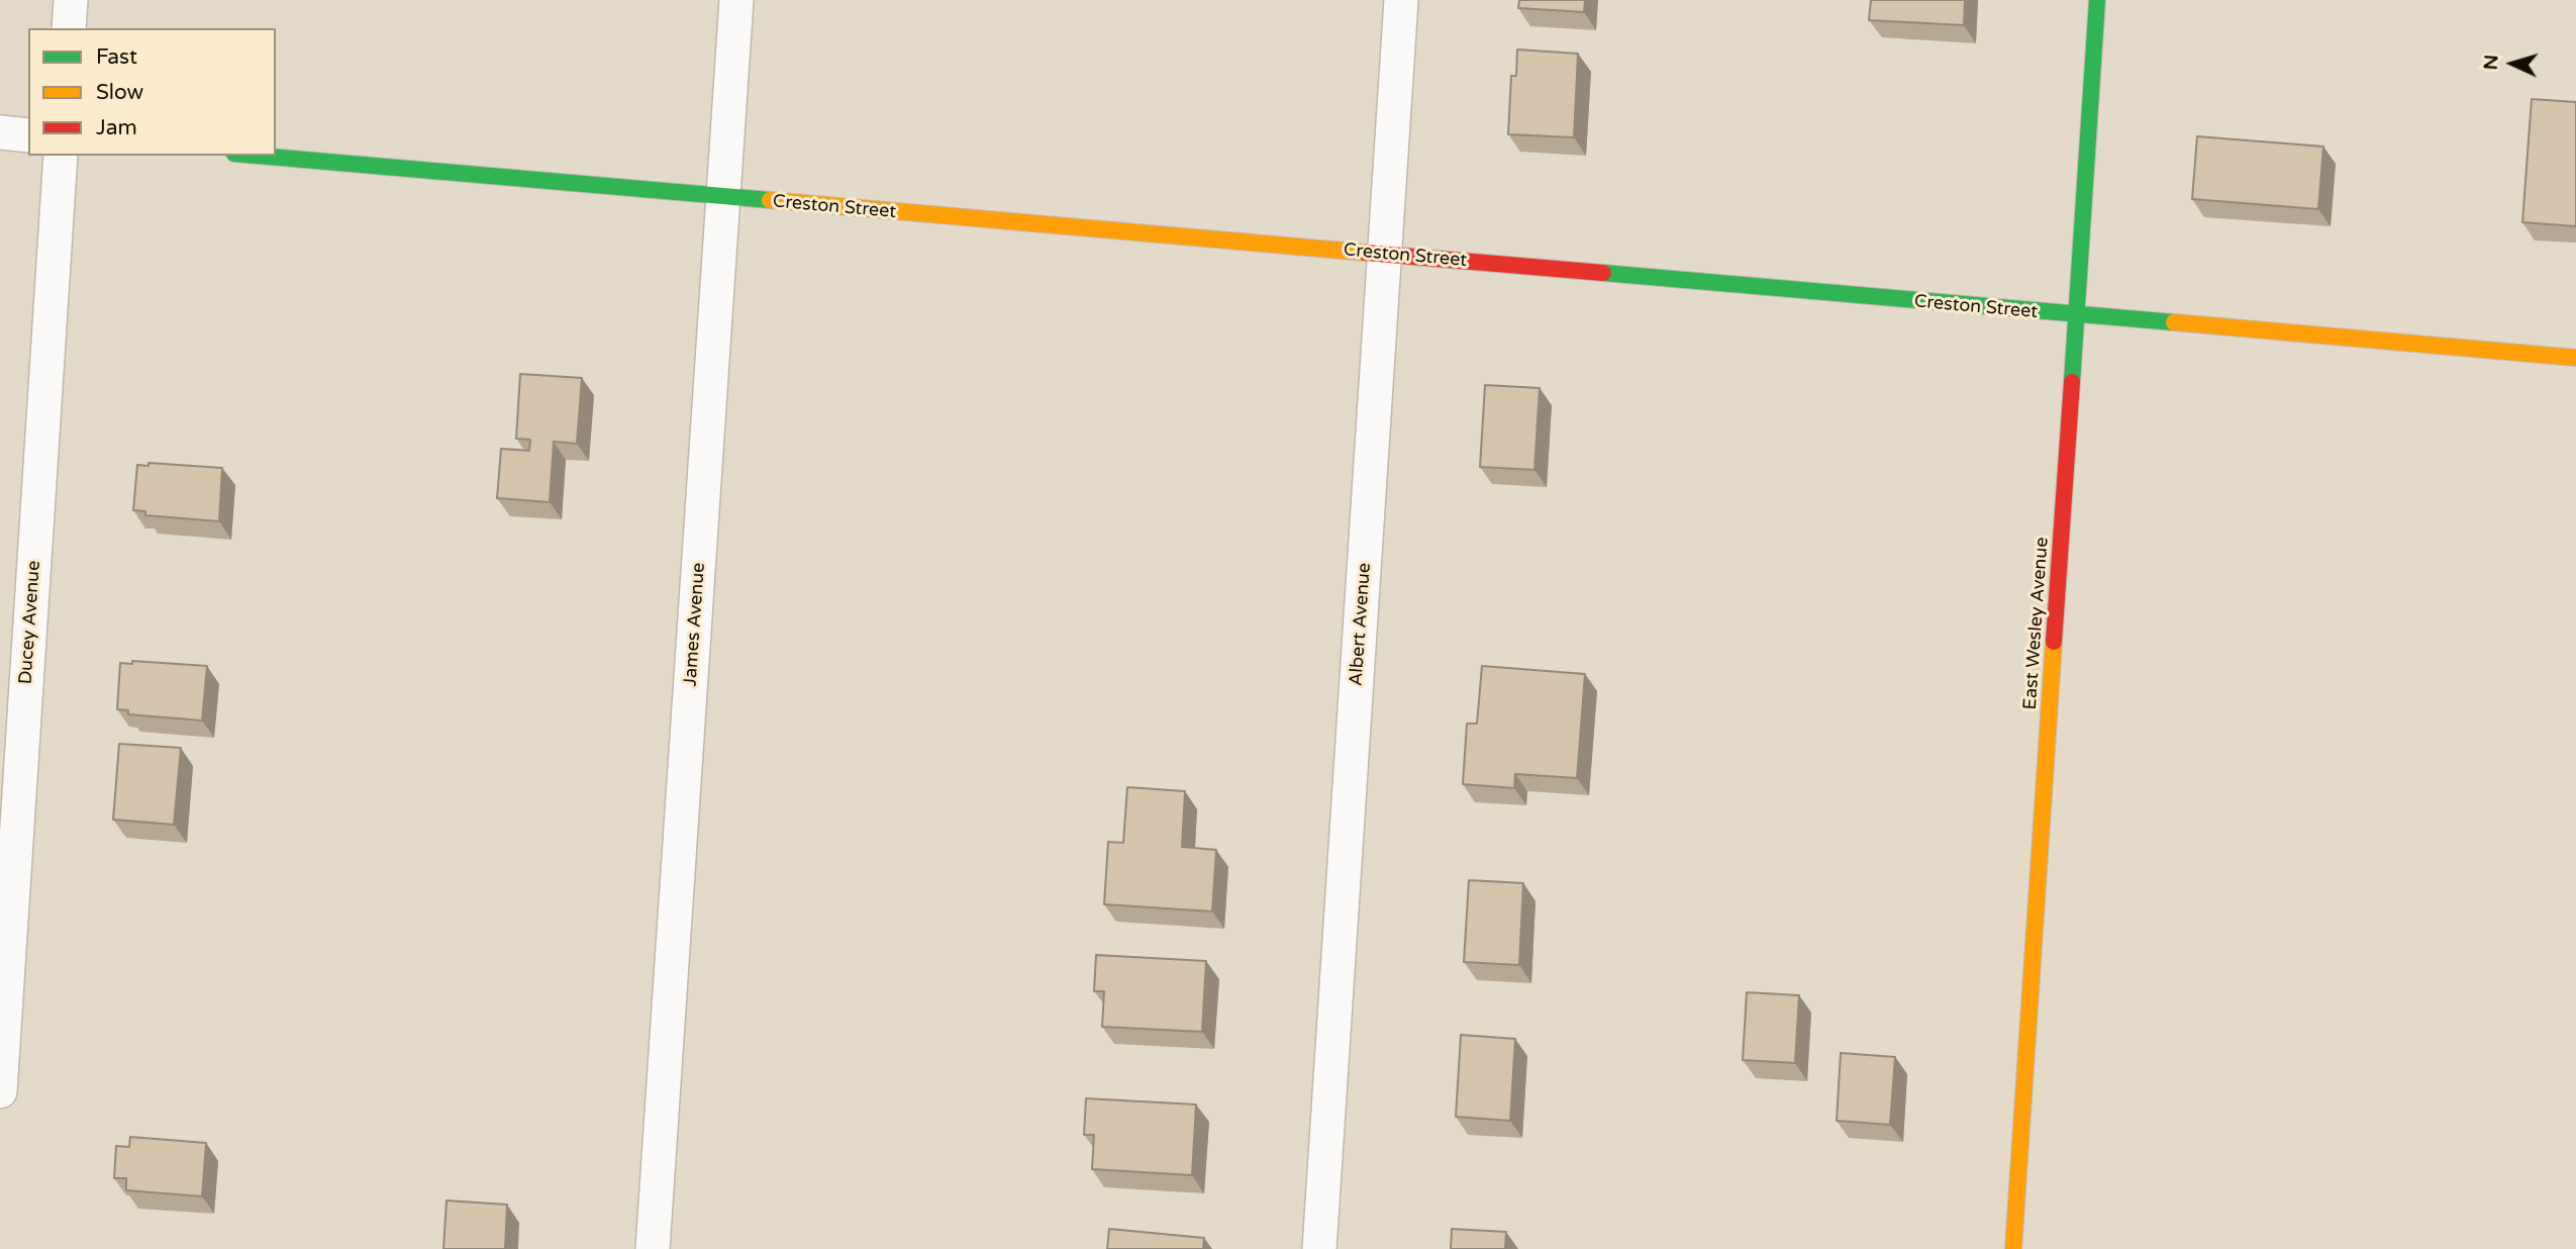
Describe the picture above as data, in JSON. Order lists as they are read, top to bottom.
{
  "streets": {
    "street": [
      "Creston Street",
      "Ducey Avenue",
      "East Wesley Avenue",
      "James Avenue",
      "Albert Avenue"
    ]
  },
  "crossings": [
    ["Creston Street", "East Wesley Avenue"],
    ["Creston Street", "James Avenue"],
    ["Creston Street", "Albert Avenue"]
  ],
  "legend": ["Fast", "Slow", "Jam"],
  "north": "left"
}
